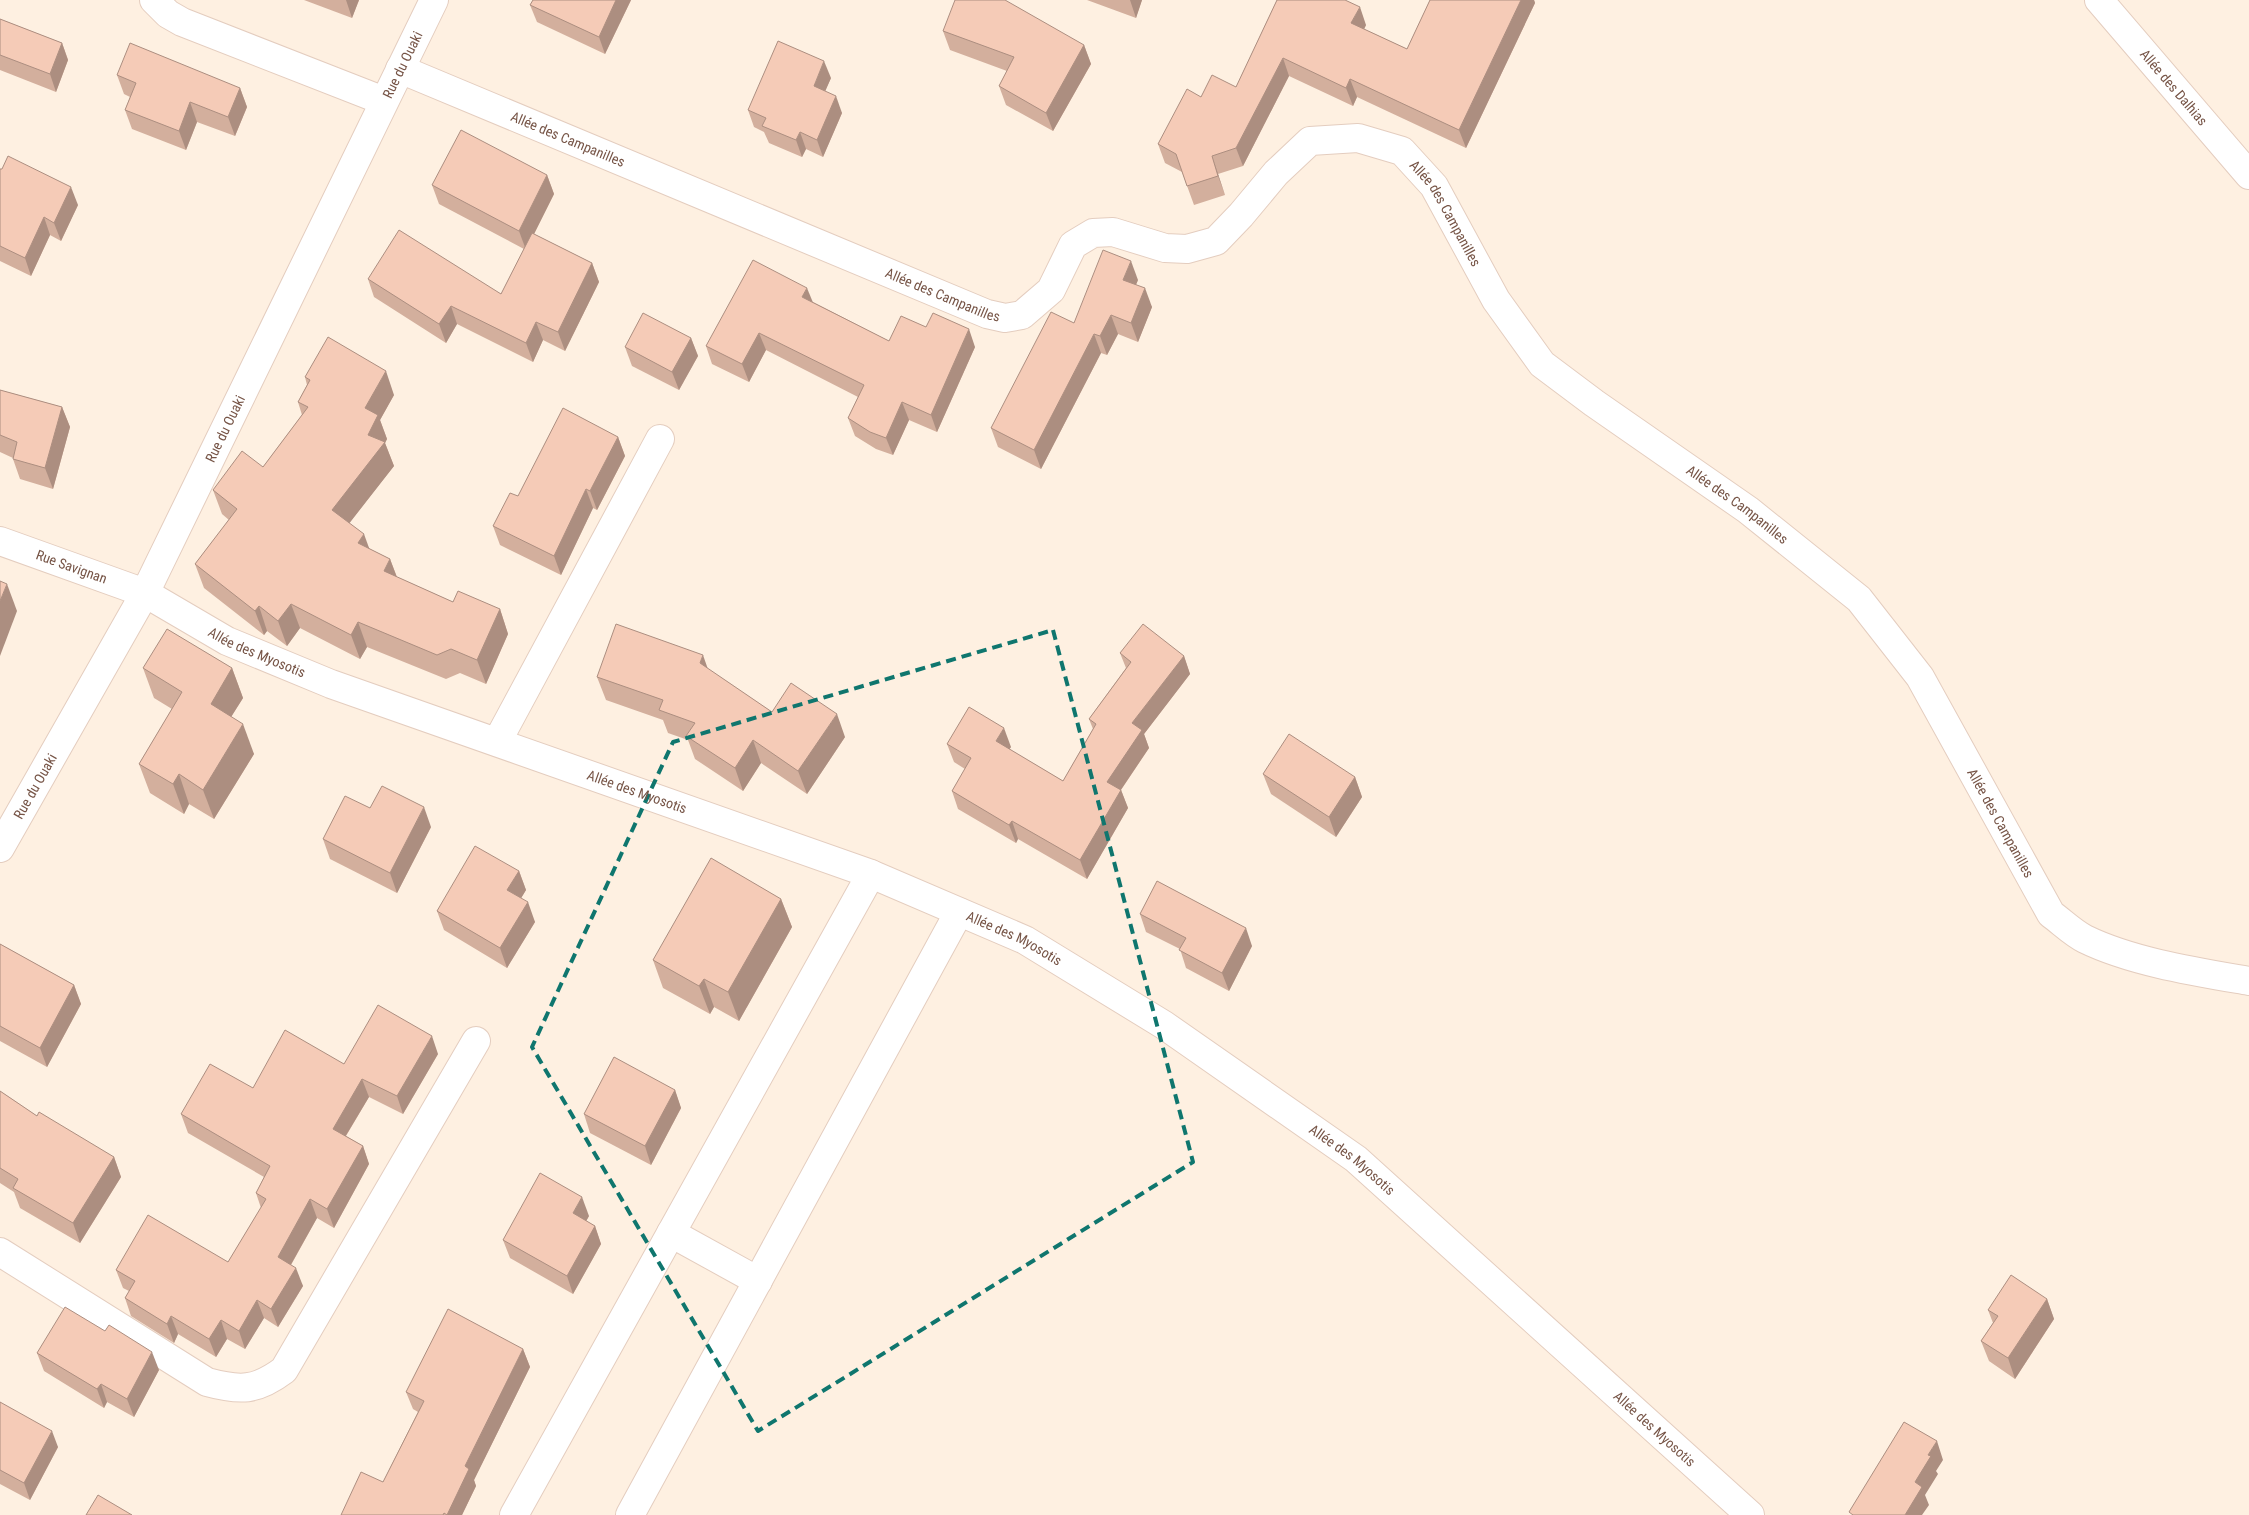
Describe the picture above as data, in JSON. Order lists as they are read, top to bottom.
{
  "streets": {
    "street": [
      "Rue du Ouaki",
      "Allée des Dalhias",
      "Allée des Campanilles",
      "Rue Savignan",
      "Allée des Myosotis"
    ]
  },
  "crossings": [
    ["Rue du Ouaki", "Allée des Campanilles"],
    ["Rue du Ouaki", "Rue Savignan"],
    ["Rue du Ouaki", "Allée des Myosotis"],
    ["Rue Savignan", "Allée des Myosotis"]
  ]
}
